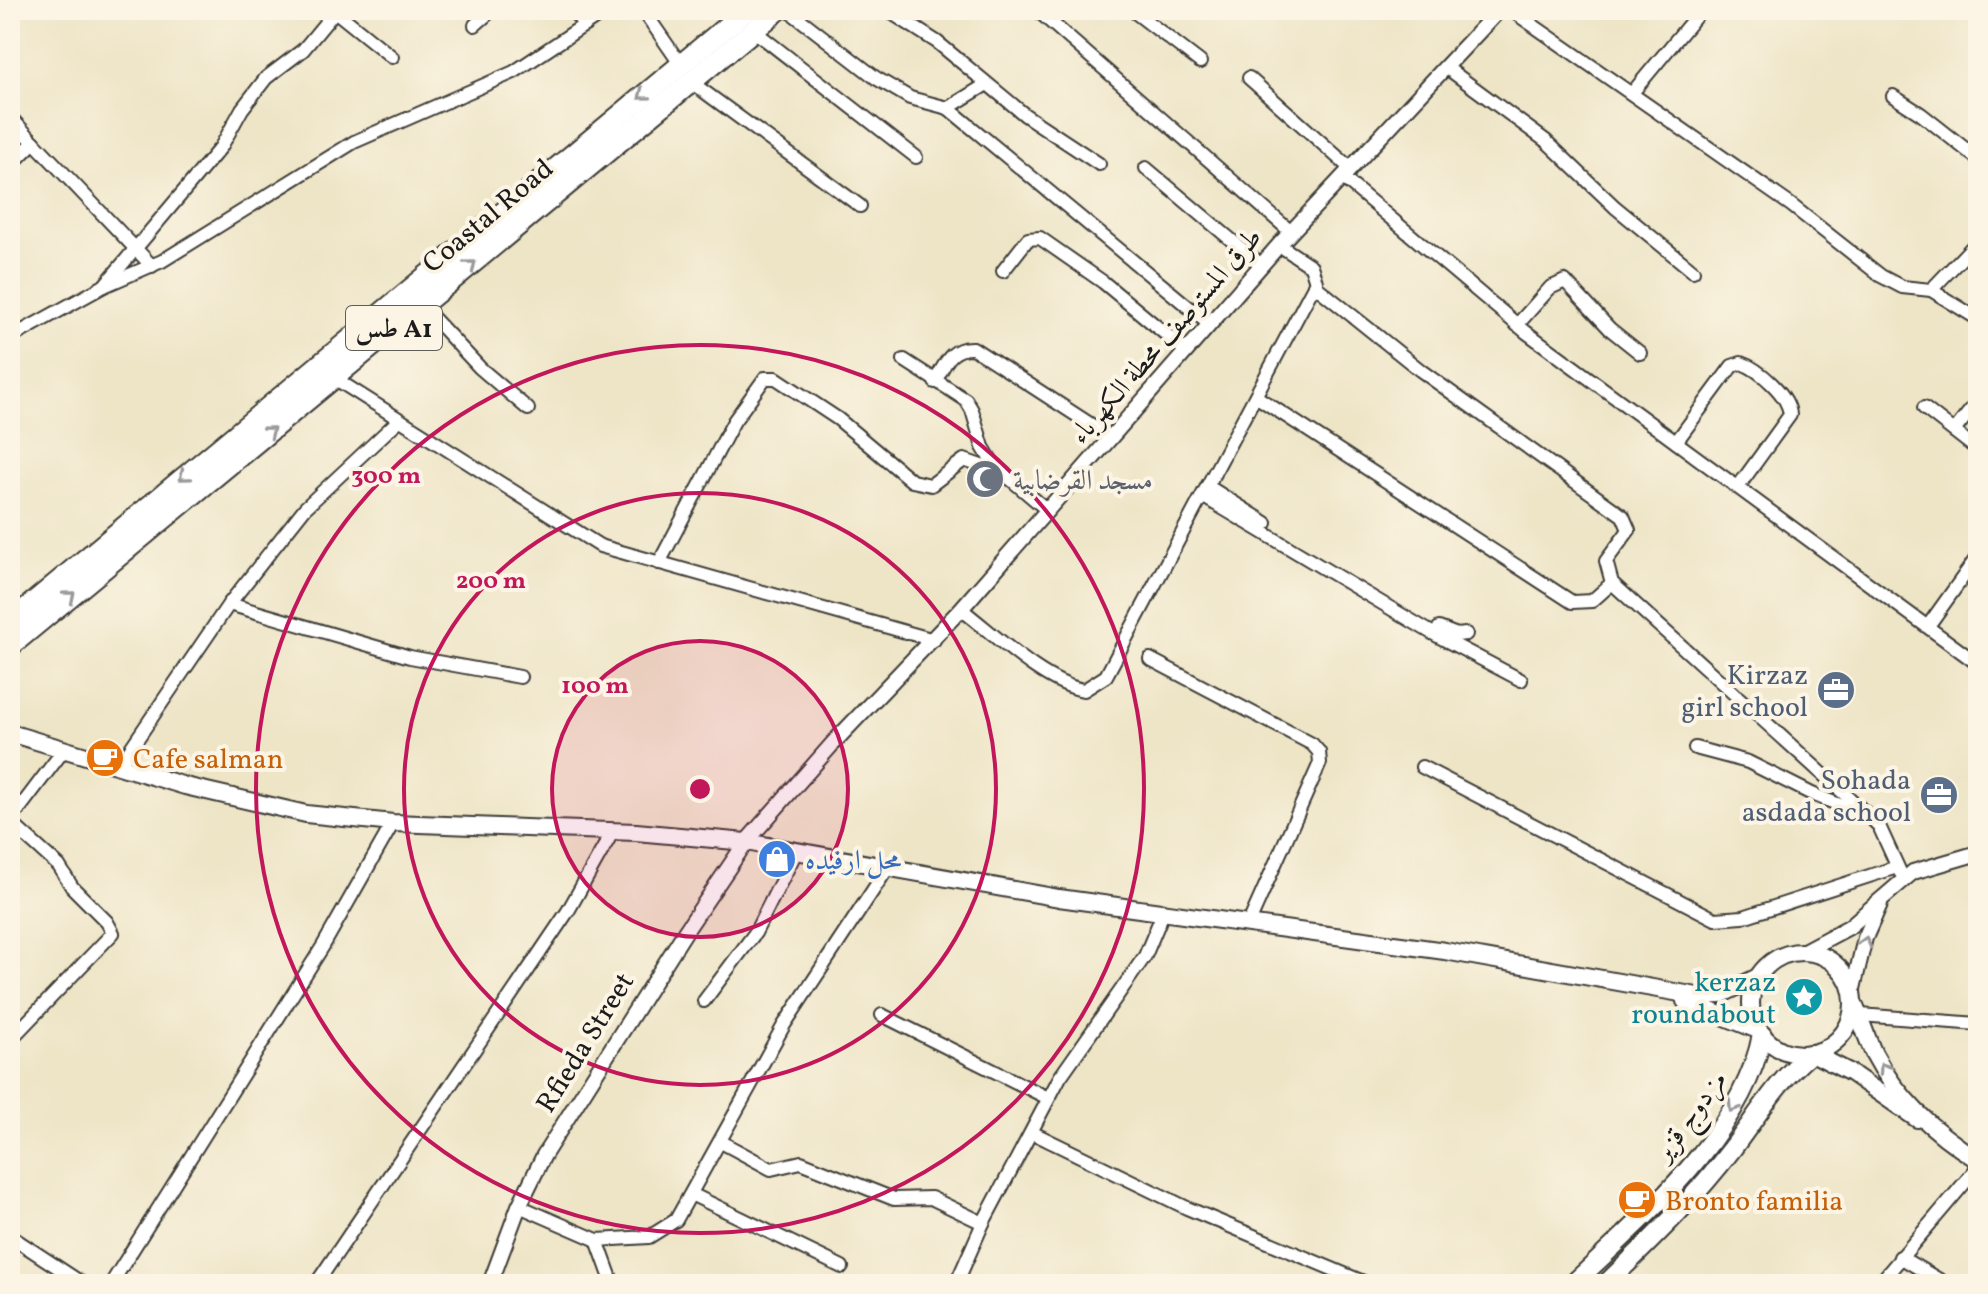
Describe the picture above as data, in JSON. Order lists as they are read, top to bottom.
{
  "streets": {
    "highway": ["Coastal Road", "طس A1"],
    "main road": ["مزدوج قزير"],
    "street": ["طرق المستوصف محطة الكهرباء", "Rfieda Street"]
  },
  "crossings": [
    ["طرق المستوصف محطة الكهرباء", "Rfieda Street"]
  ],
  "places": {
    "mosque": ["مسجد القرضابية"],
    "office": ["Kirzaz girl school", "Sohada asdada school"],
    "cafe": ["Cafe salman", "Bronto familia"],
    "shop": ["محل ارفيده"],
    "place": ["kerzaz roundabout"]
  },
  "rings": ["300 m", "200 m", "100 m"]
}
